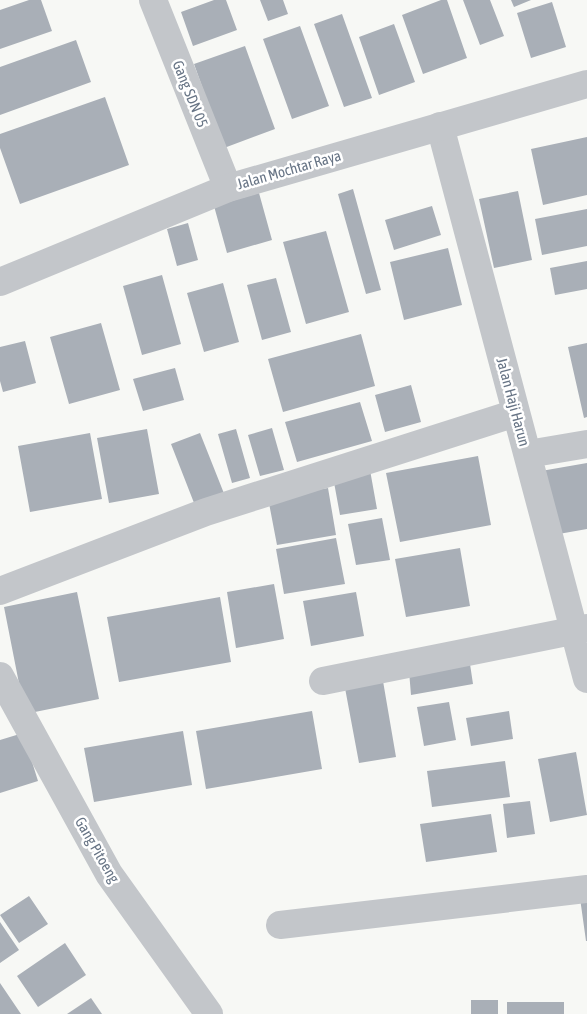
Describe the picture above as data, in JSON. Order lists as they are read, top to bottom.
{
  "streets": {
    "street": [
      "Gang SDN 05",
      "Jalan Mochtar Raya",
      "Jalan Haji Harun",
      "Gang Pitoeng"
    ]
  },
  "crossings": [
    ["Gang SDN 05", "Jalan Mochtar Raya"],
    ["Jalan Mochtar Raya", "Jalan Haji Harun"]
  ]
}
